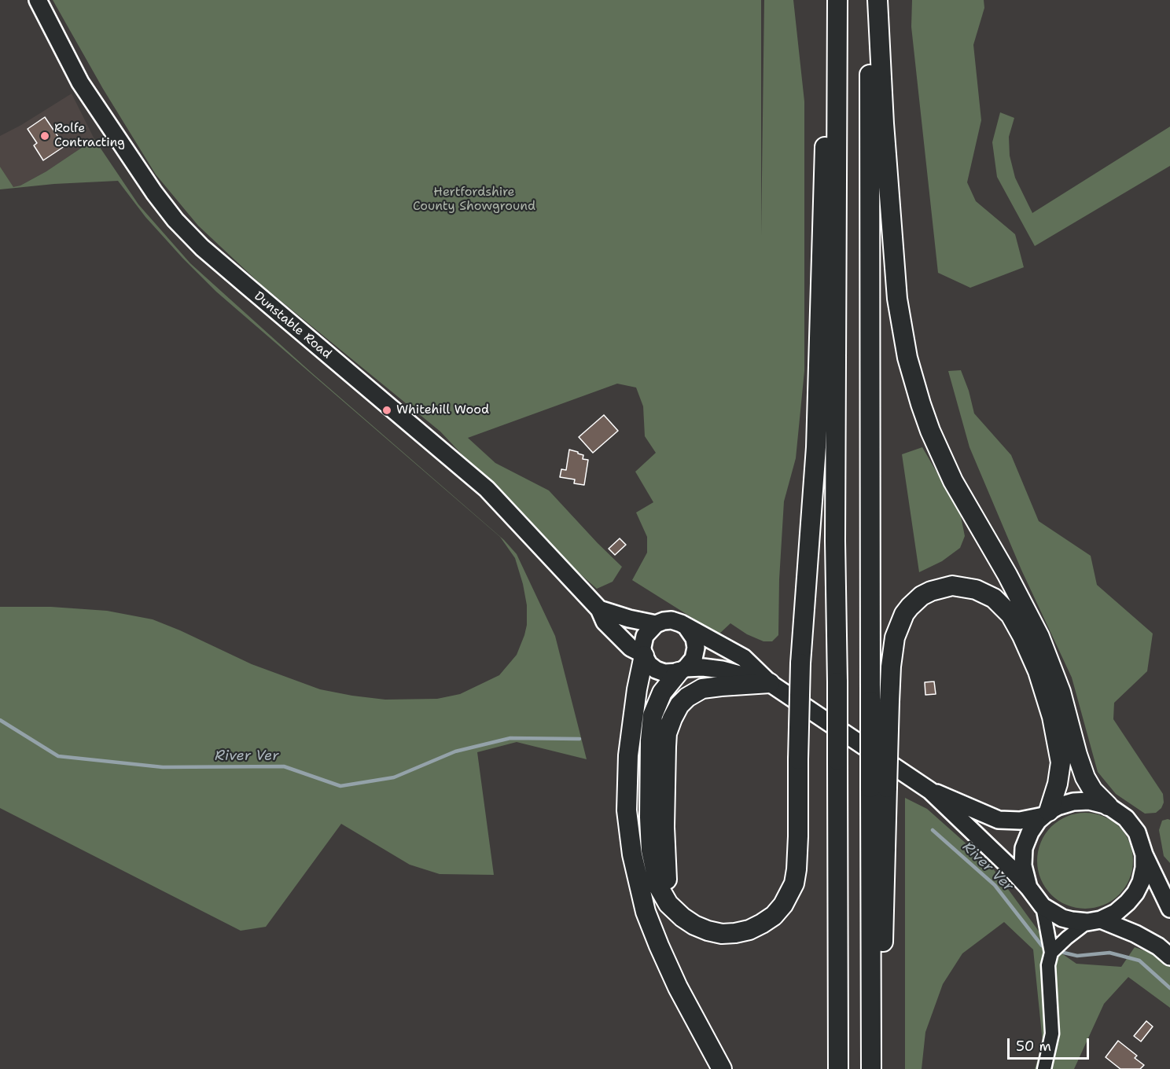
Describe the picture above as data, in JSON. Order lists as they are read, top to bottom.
{
  "streets": {
    "main road": ["Dunstable Road"]
  },
  "water": ["River Ver"],
  "parks": ["Hertfordshire County Showground"],
  "places": ["Rolfe Contracting", "Whitehill Wood"],
  "scale_bar": "50 m"
}
